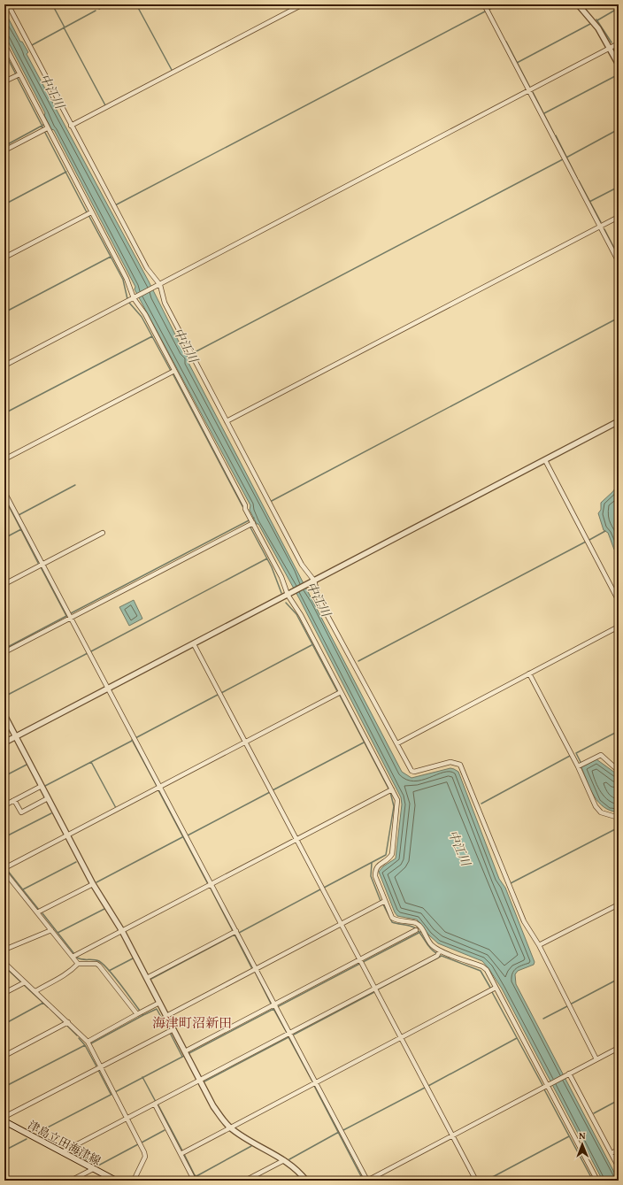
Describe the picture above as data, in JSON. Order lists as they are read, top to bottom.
{
  "streets": {
    "main road": ["津島立田海津線"]
  },
  "districts": ["海津町沼新田"],
  "water": ["中江川"],
  "north": "top"
}
